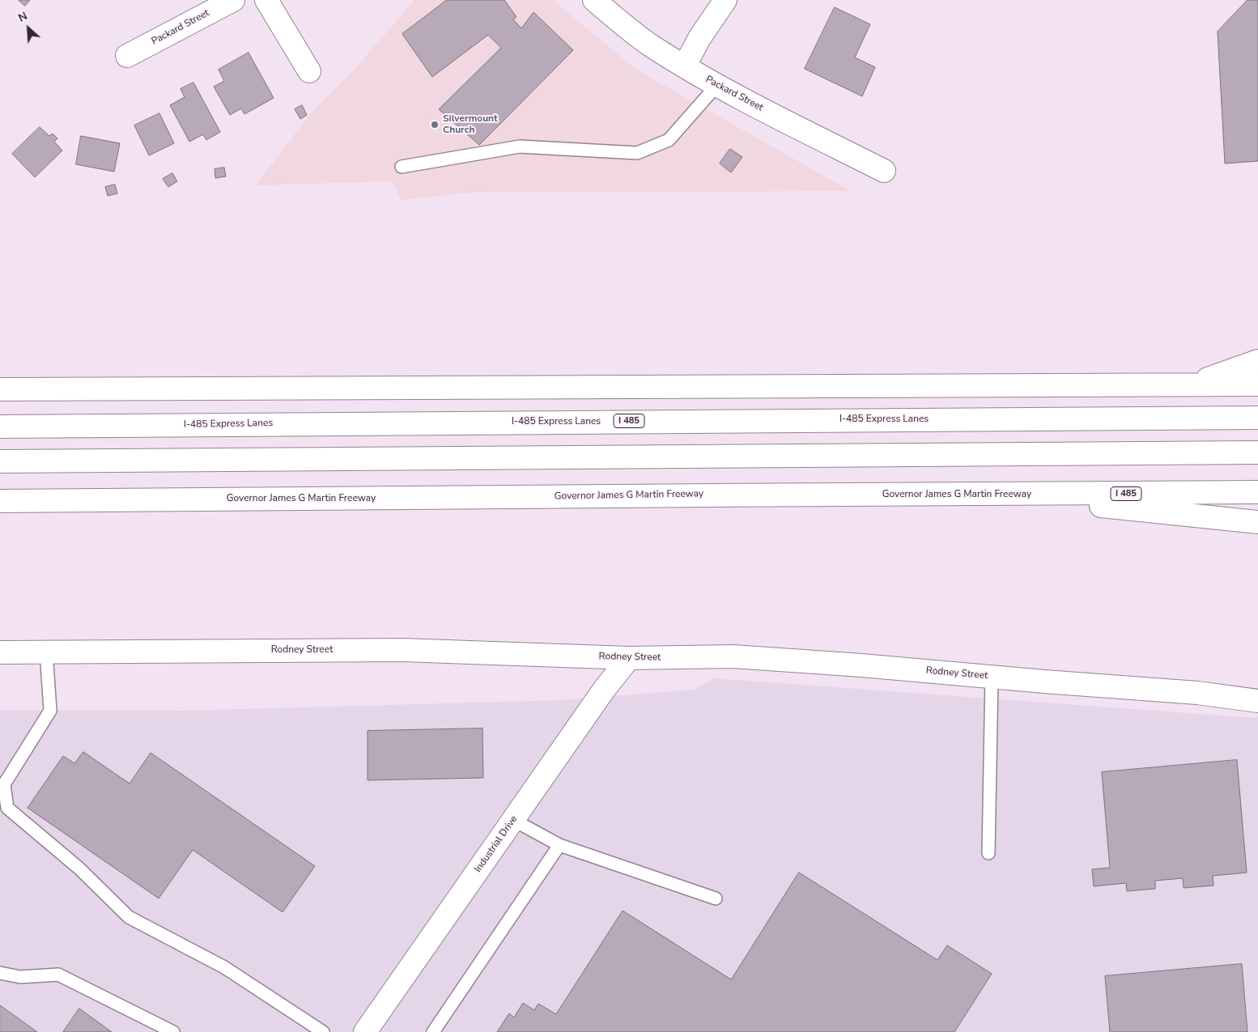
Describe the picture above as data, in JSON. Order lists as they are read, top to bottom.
{
  "streets": {
    "main road": [
      "Packard Street",
      "I-485 Express Lanes",
      "I 485",
      "Governor James G Martin Freeway",
      "Rodney Street",
      "Industrial Drive"
    ]
  },
  "crossings": [
    ["Rodney Street", "Industrial Drive"]
  ],
  "places": ["Silvermount Church"],
  "north": "top left"
}
